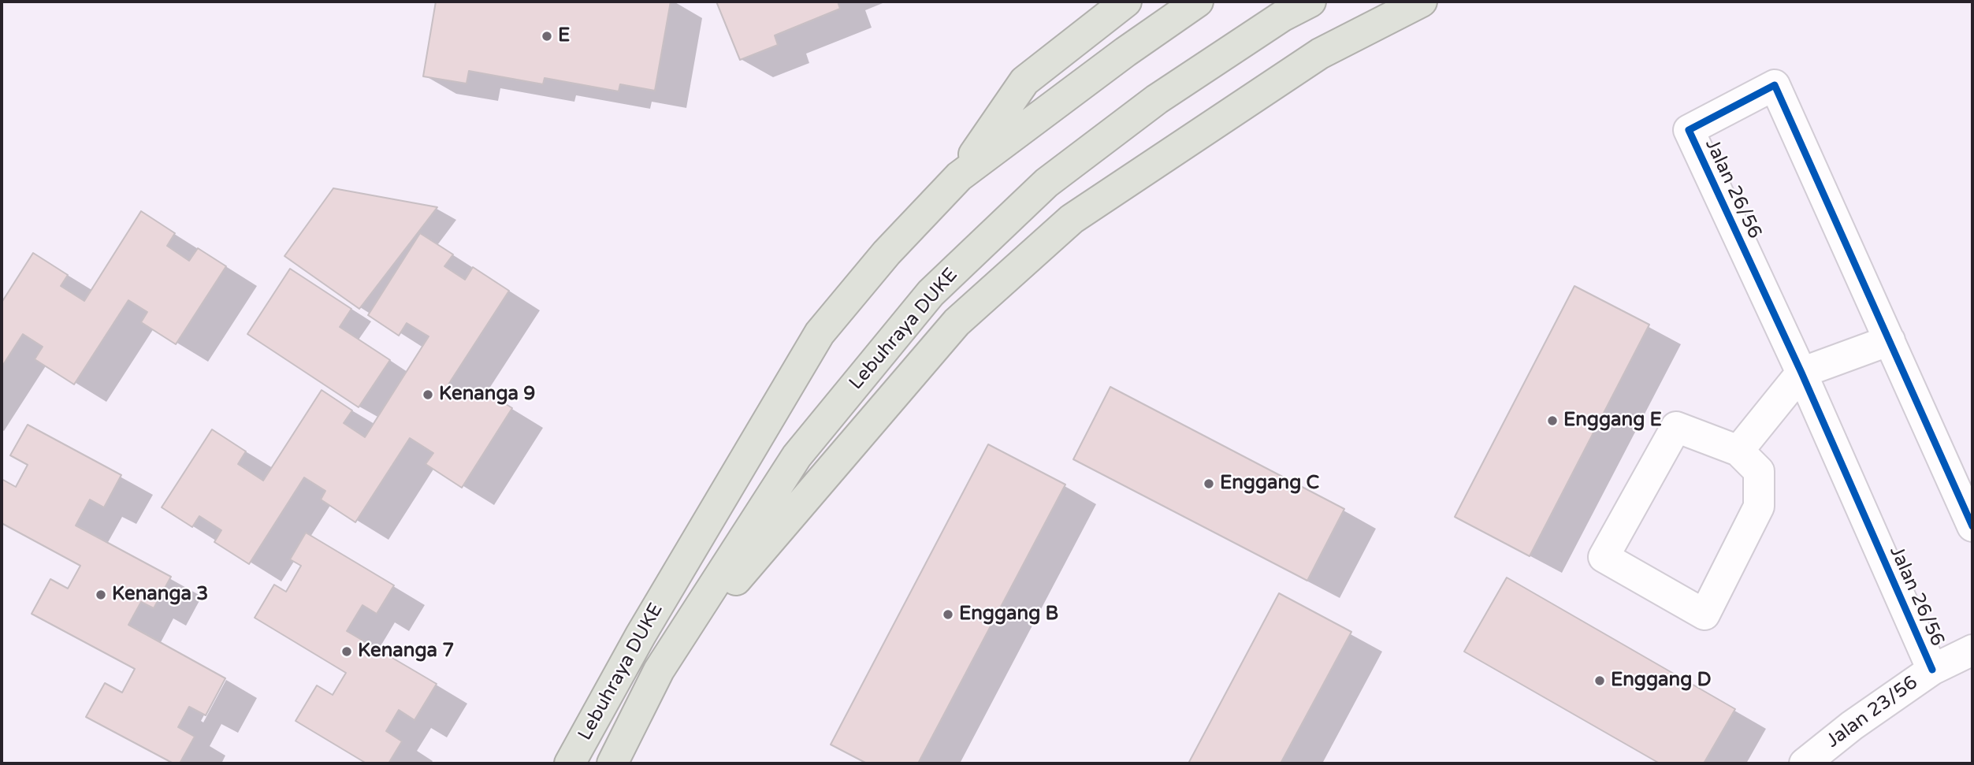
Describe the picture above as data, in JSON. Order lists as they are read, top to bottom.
{
  "streets": {
    "highway": ["Lebuhraya DUKE"],
    "street": ["Jalan 26/56", "Jalan 23/56"]
  },
  "crossings": [
    ["Jalan 26/56", "Jalan 23/56"]
  ],
  "places": [
    "E",
    "Kenanga 9",
    "Enggang E",
    "Enggang C",
    "Kenanga 3",
    "Enggang B",
    "Kenanga 7",
    "Enggang D"
  ]
}
